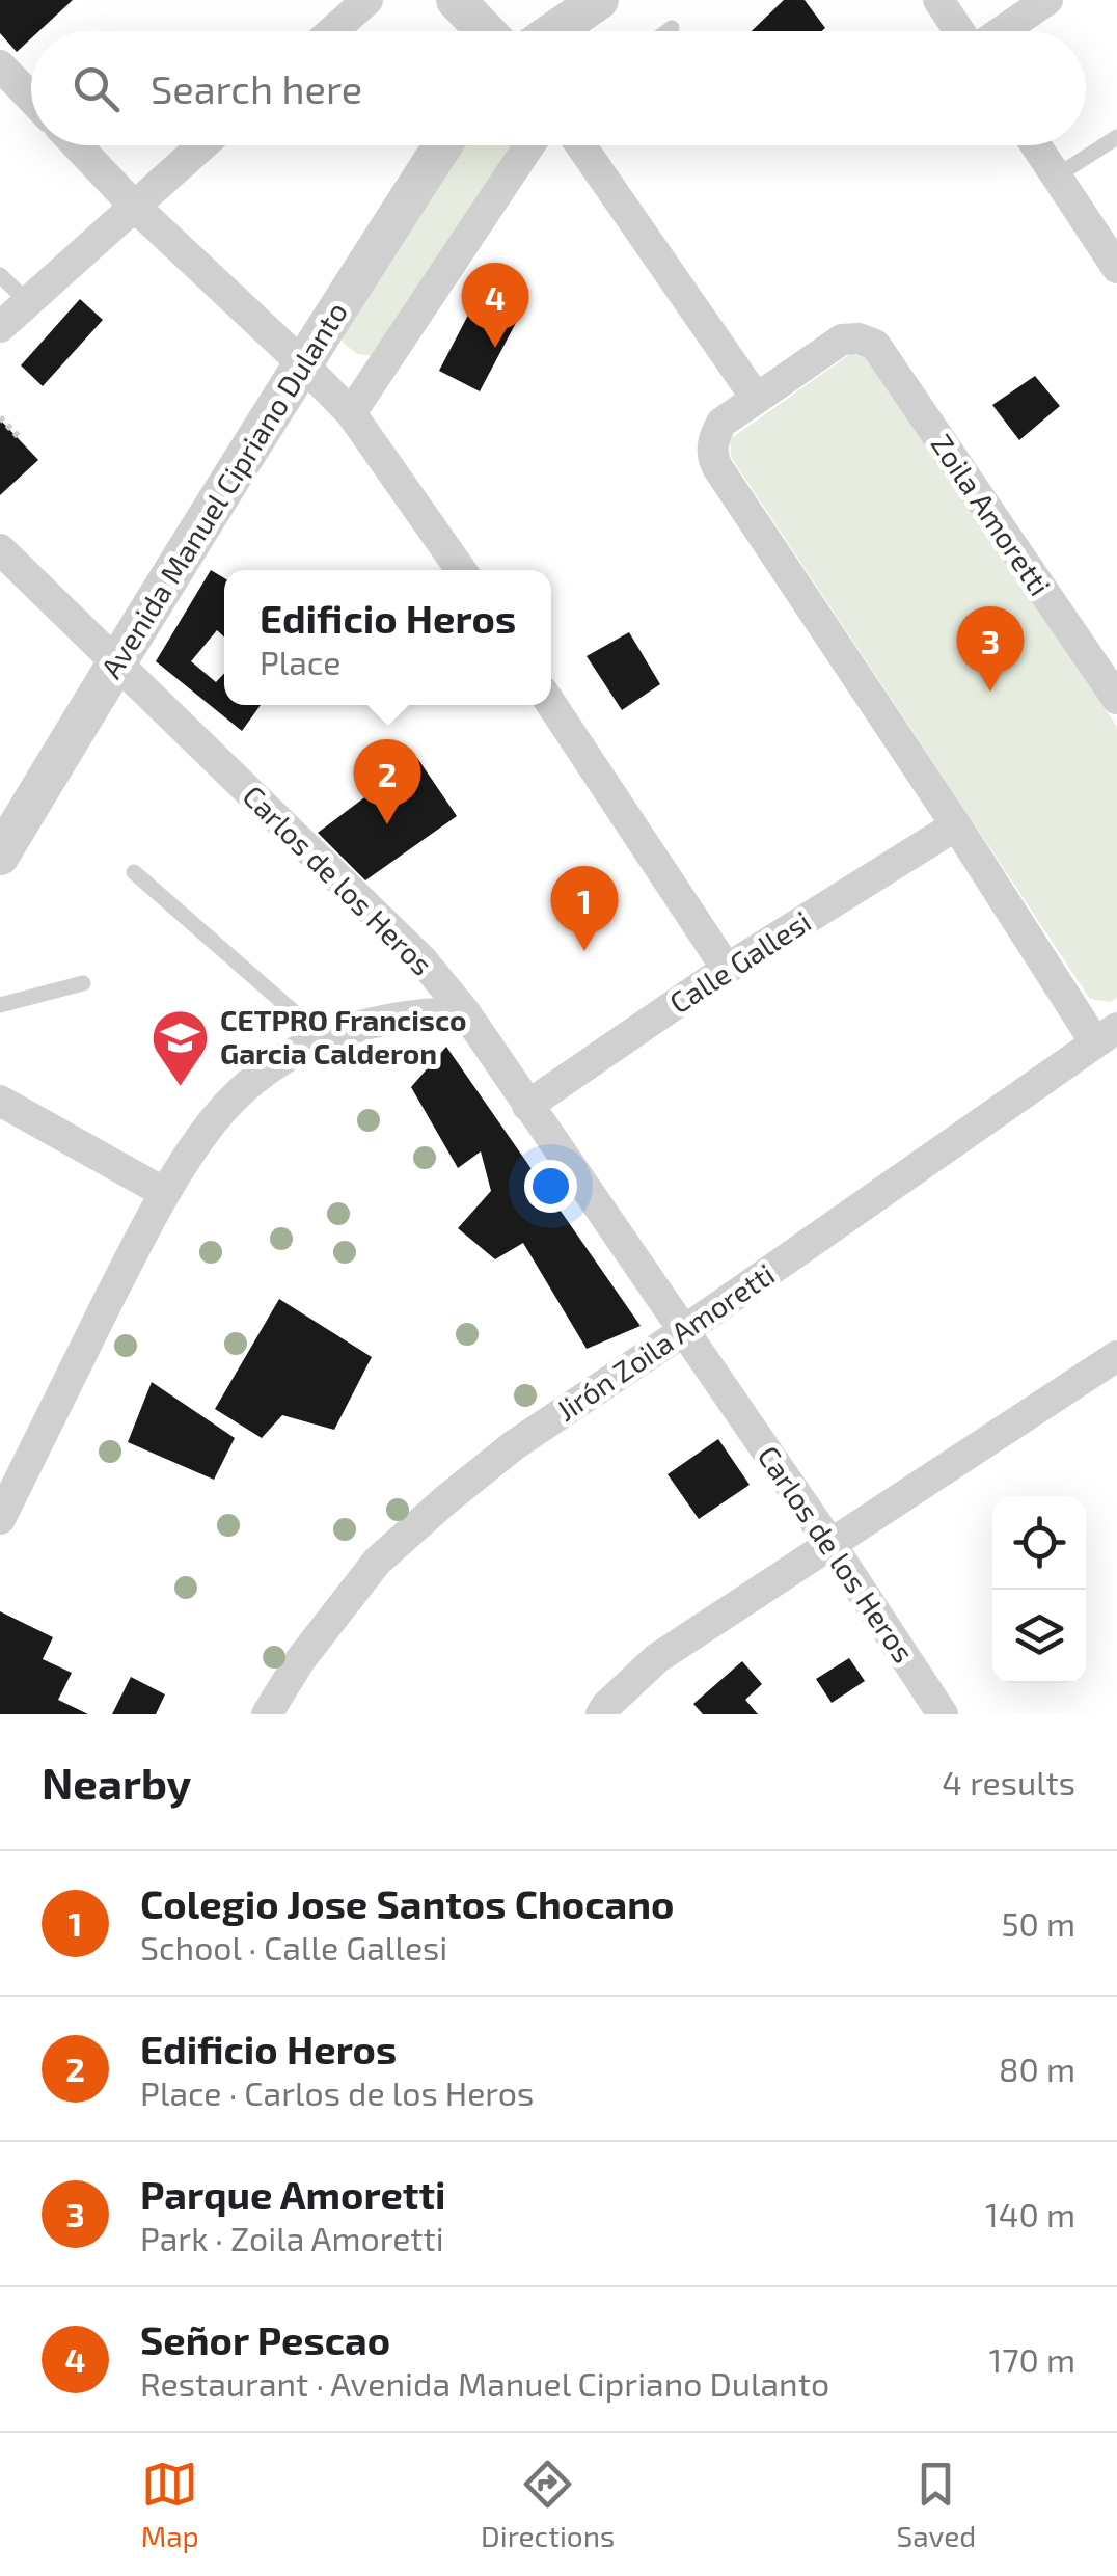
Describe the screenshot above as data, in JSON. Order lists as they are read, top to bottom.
{
  "streets": {
    "street": [
      "Avenida Manuel Cipriano Dulanto",
      "Zoila Amoretti",
      "Carlos de los Heros",
      "Calle Gallesi",
      "Jirón Zoila Amoretti"
    ]
  },
  "crossings": [
    ["Avenida Manuel Cipriano Dulanto", "Carlos de los Heros"],
    ["Carlos de los Heros", "Calle Gallesi"],
    ["Carlos de los Heros", "Jirón Zoila Amoretti"]
  ],
  "places": {
    "school or university": ["CETPRO Francisco Garcia Calderon"]
  },
  "page": {
    "search": "Search here",
    "pins": [
      "4",
      "3",
      "2",
      "1"
    ],
    "popup": ["Edificio Heros", "Place"],
    "heading": ["Nearby", "4 results"],
    "list": [
      {
        "mark": "1",
        "name": "Colegio Jose Santos Chocano",
        "note": "School · Calle Gallesi",
        "value": "50 m"
      },
      {
        "mark": "2",
        "name": "Edificio Heros",
        "note": "Place · Carlos de los Heros",
        "value": "80 m"
      },
      {
        "mark": "3",
        "name": "Parque Amoretti",
        "note": "Park · Zoila Amoretti",
        "value": "140 m"
      },
      {
        "mark": "4",
        "name": "Señor Pescao",
        "note": "Restaurant · Avenida Manuel Cipriano Dulanto",
        "value": "170 m"
      }
    ],
    "nav": ["Map", "Directions", "Saved"]
  }
}
